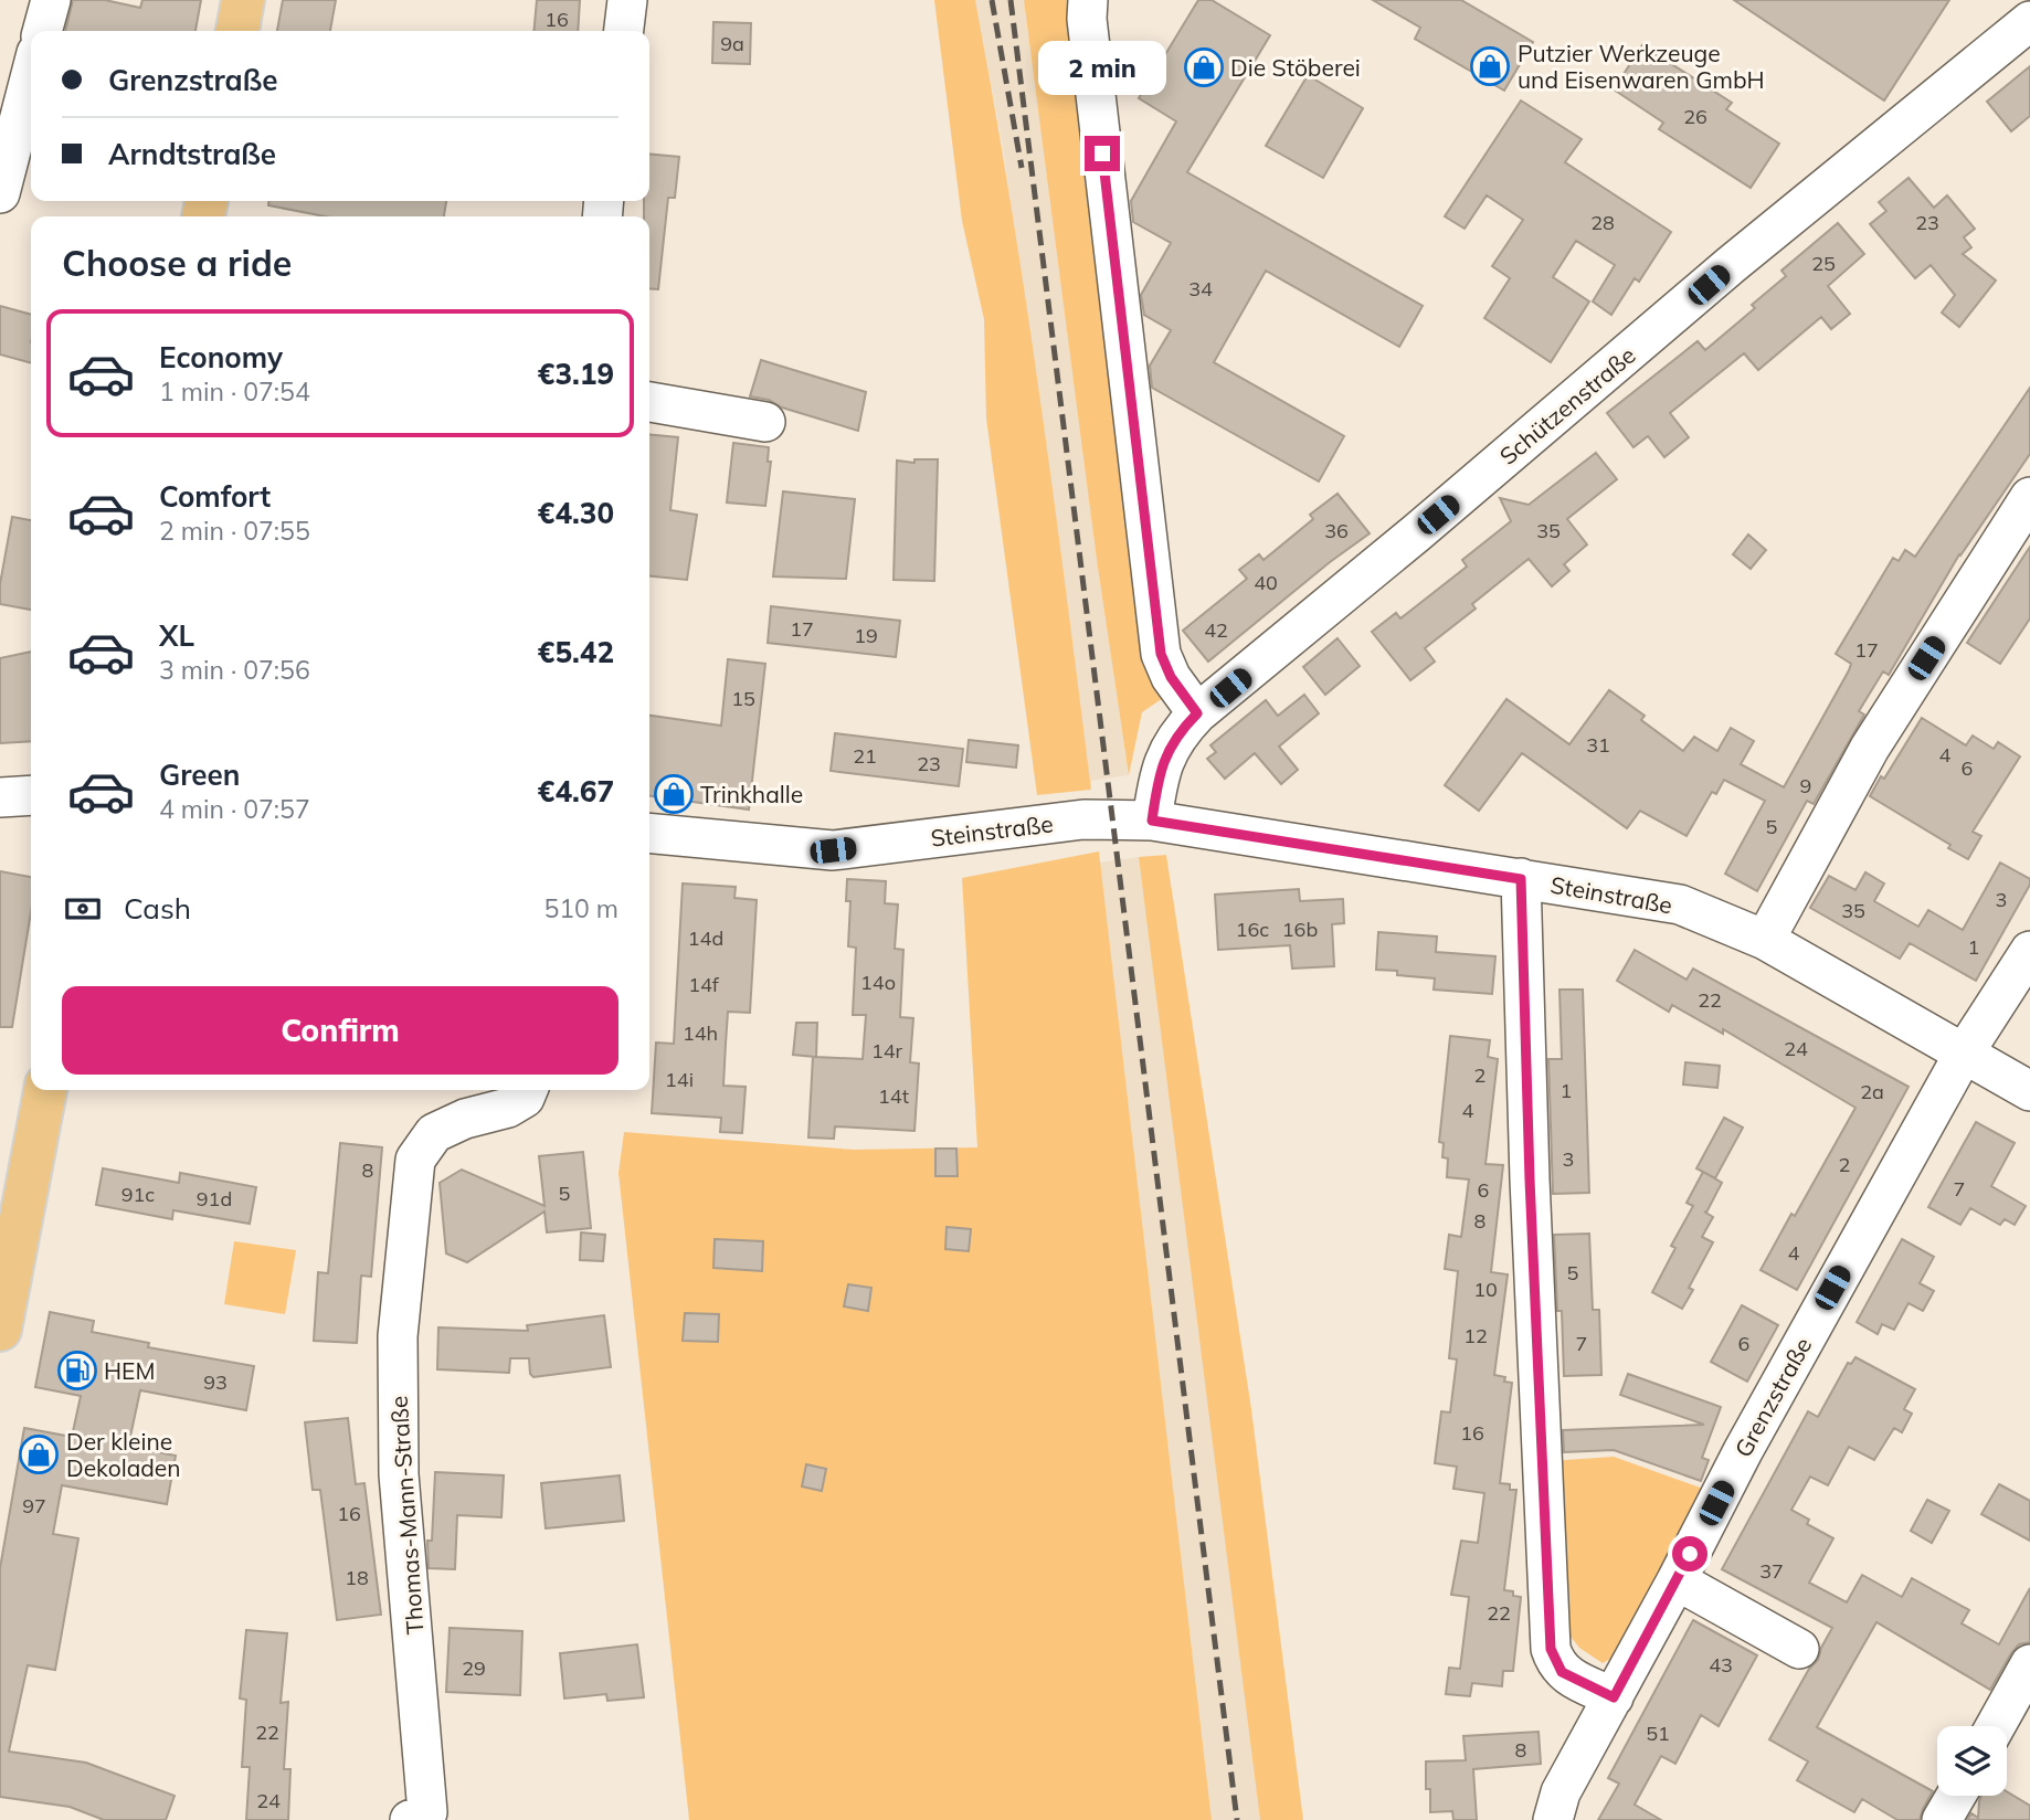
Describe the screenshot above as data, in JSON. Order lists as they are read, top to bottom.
{
  "streets": {
    "street": [
      "Schützenstraße",
      "Steinstraße",
      "Grenzstraße",
      "Thomas-Mann-Straße"
    ]
  },
  "crossings": [
    ["Schützenstraße", "Steinstraße"],
    ["Steinstraße", "Grenzstraße"]
  ],
  "places": {
    "shop": [
      "Putzier Werkzeuge und Eisenwaren GmbH",
      "Die Stöberei",
      "Trinkhalle",
      "Der kleine Dekoladen"
    ],
    "fuel station": ["HEM"]
  },
  "house_numbers": [
    "16",
    "9a",
    "26",
    "28",
    "23",
    "25",
    "34",
    "36",
    "35",
    "40",
    "17",
    "42",
    "19",
    "17",
    "15",
    "31",
    "4",
    "21",
    "23",
    "6",
    "9",
    "5",
    "3",
    "35",
    "16c",
    "16b",
    "14d",
    "1",
    "14o",
    "14f",
    "22",
    "14h",
    "24",
    "14r",
    "2",
    "14i",
    "1",
    "2a",
    "14t",
    "4",
    "3",
    "2",
    "8",
    "7",
    "6",
    "5",
    "91c",
    "91d",
    "8",
    "4",
    "5",
    "10",
    "12",
    "7",
    "6",
    "93",
    "16",
    "97",
    "16",
    "37",
    "18",
    "22",
    "43",
    "29",
    "22",
    "51",
    "8",
    "24"
  ],
  "page": {
    "banner": ["Grenzstraße", "Arndtstraße"],
    "bubble": "2 min",
    "heading": "Choose a ride",
    "list": [
      {
        "name": "Economy",
        "note": "1 min · 07:54",
        "value": "€3.19"
      },
      {
        "name": "Comfort",
        "note": "2 min · 07:55",
        "value": "€4.30"
      },
      {
        "name": "XL",
        "note": "3 min · 07:56",
        "value": "€5.42"
      },
      {
        "name": "Green",
        "note": "4 min · 07:57",
        "value": "€4.67"
      }
    ],
    "pay": ["Cash", "510 m"],
    "buttons": "Confirm"
  }
}
